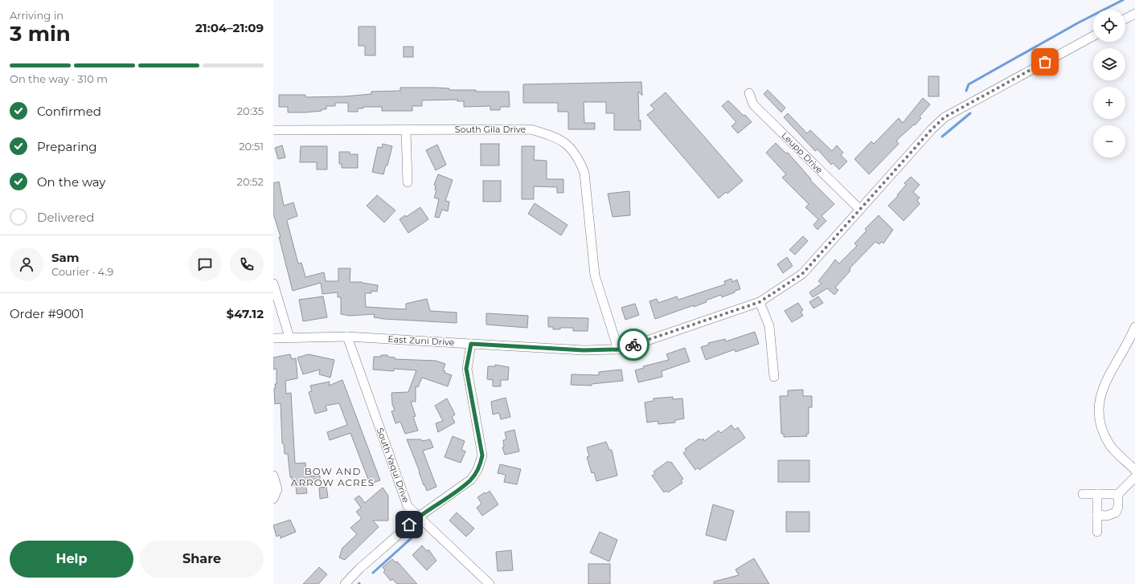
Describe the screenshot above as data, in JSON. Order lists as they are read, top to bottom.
{
  "streets": {
    "street": [
      "South Gila Drive",
      "Leupp Drive",
      "East Zuni Drive",
      "South Yaqui Drive"
    ]
  },
  "crossings": [
    ["South Gila Drive", "East Zuni Drive"],
    ["Leupp Drive", "East Zuni Drive"],
    ["East Zuni Drive", "South Yaqui Drive"]
  ],
  "districts": ["BOW AND ARROW ACRES"],
  "page": {
    "heading": ["3 min", "Arriving in", "21:04–21:09"],
    "panel": [
      "Sam",
      "Courier · 4.9",
      "Order #9001",
      "$47.12"
    ],
    "map_buttons": ["+", "−"],
    "bar": "On the way · 310 m",
    "list": [
      ["Confirmed", "20:35"],
      ["Preparing", "20:51"],
      ["On the way", "20:52"],
      "Delivered"
    ],
    "buttons": ["Help", "Share"]
  }
}
